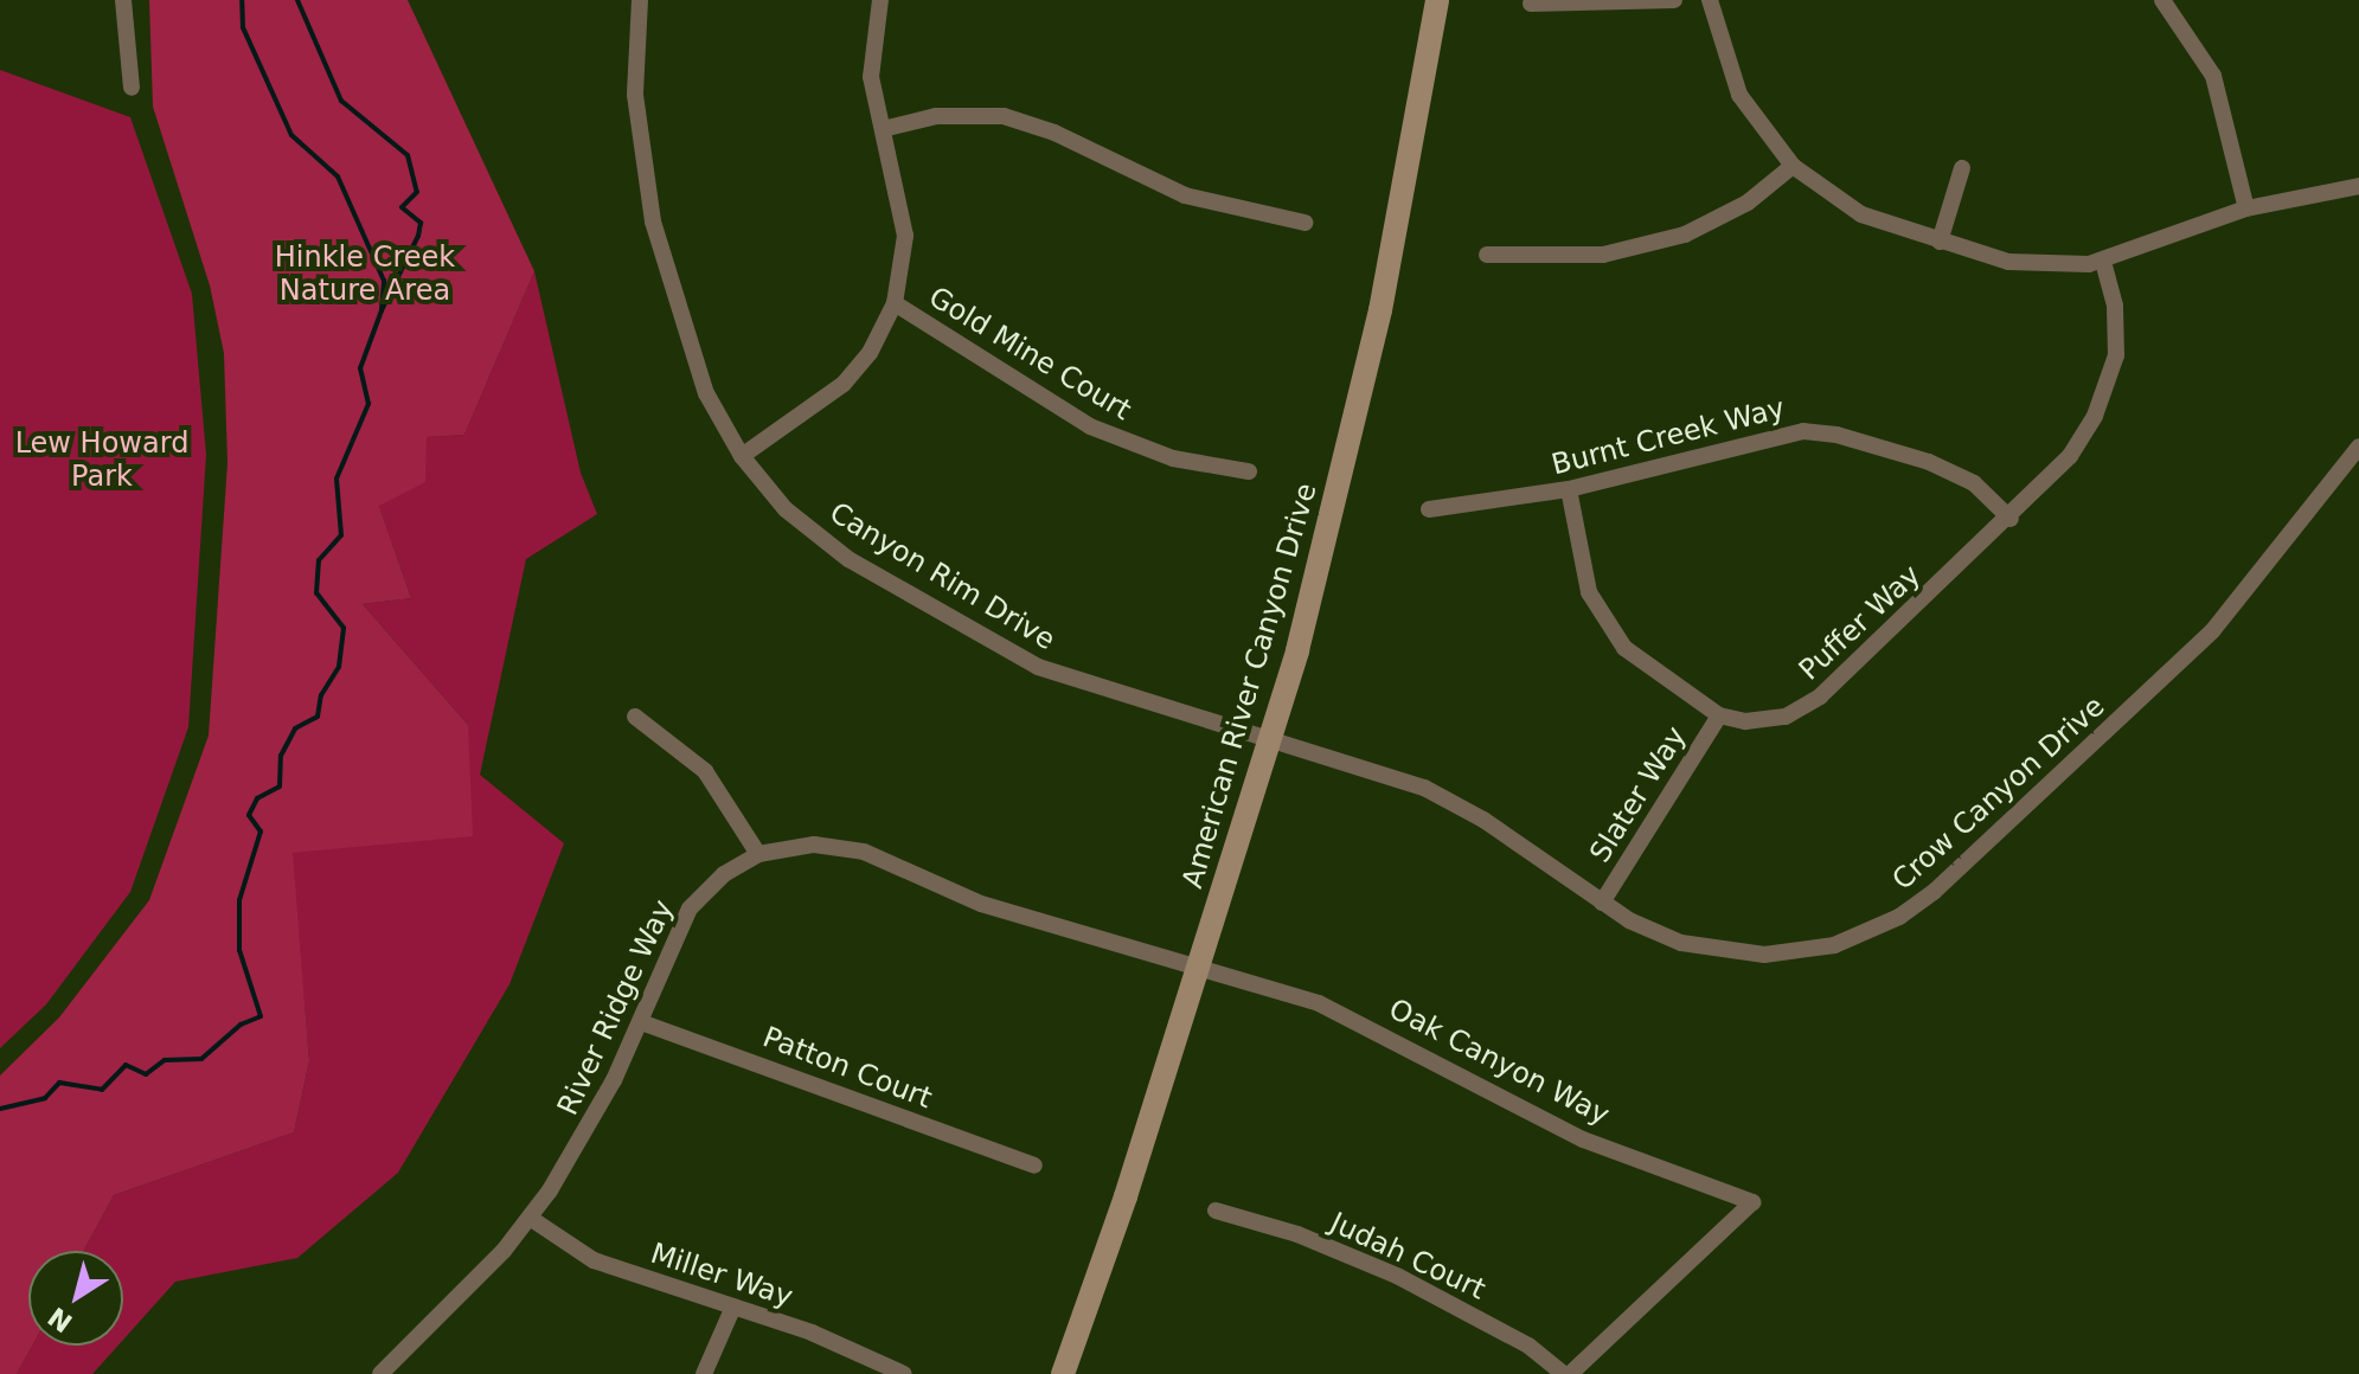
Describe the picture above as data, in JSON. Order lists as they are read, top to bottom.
{
  "streets": {
    "main road": ["American River Canyon Drive"],
    "street": [
      "Gold Mine Court",
      "Burnt Creek Way",
      "Canyon Rim Drive",
      "Puffer Way",
      "Crow Canyon Drive",
      "Slater Way",
      "River Ridge Way",
      "Oak Canyon Way",
      "Patton Court",
      "Judah Court",
      "Miller Way"
    ]
  },
  "crossings": [
    ["Burnt Creek Way", "Puffer Way"],
    ["Canyon Rim Drive", "American River Canyon Drive"],
    ["Canyon Rim Drive", "Crow Canyon Drive"],
    ["Puffer Way", "Slater Way"],
    ["American River Canyon Drive", "Crow Canyon Drive"],
    ["American River Canyon Drive", "River Ridge Way"],
    ["American River Canyon Drive", "Oak Canyon Way"],
    ["Crow Canyon Drive", "Slater Way"],
    ["River Ridge Way", "Oak Canyon Way"],
    ["River Ridge Way", "Patton Court"],
    ["River Ridge Way", "Miller Way"],
    ["Oak Canyon Way", "Judah Court"]
  ],
  "parks": ["Hinkle Creek Nature Area", "Lew Howard Park"],
  "north": "bottom left"
}
